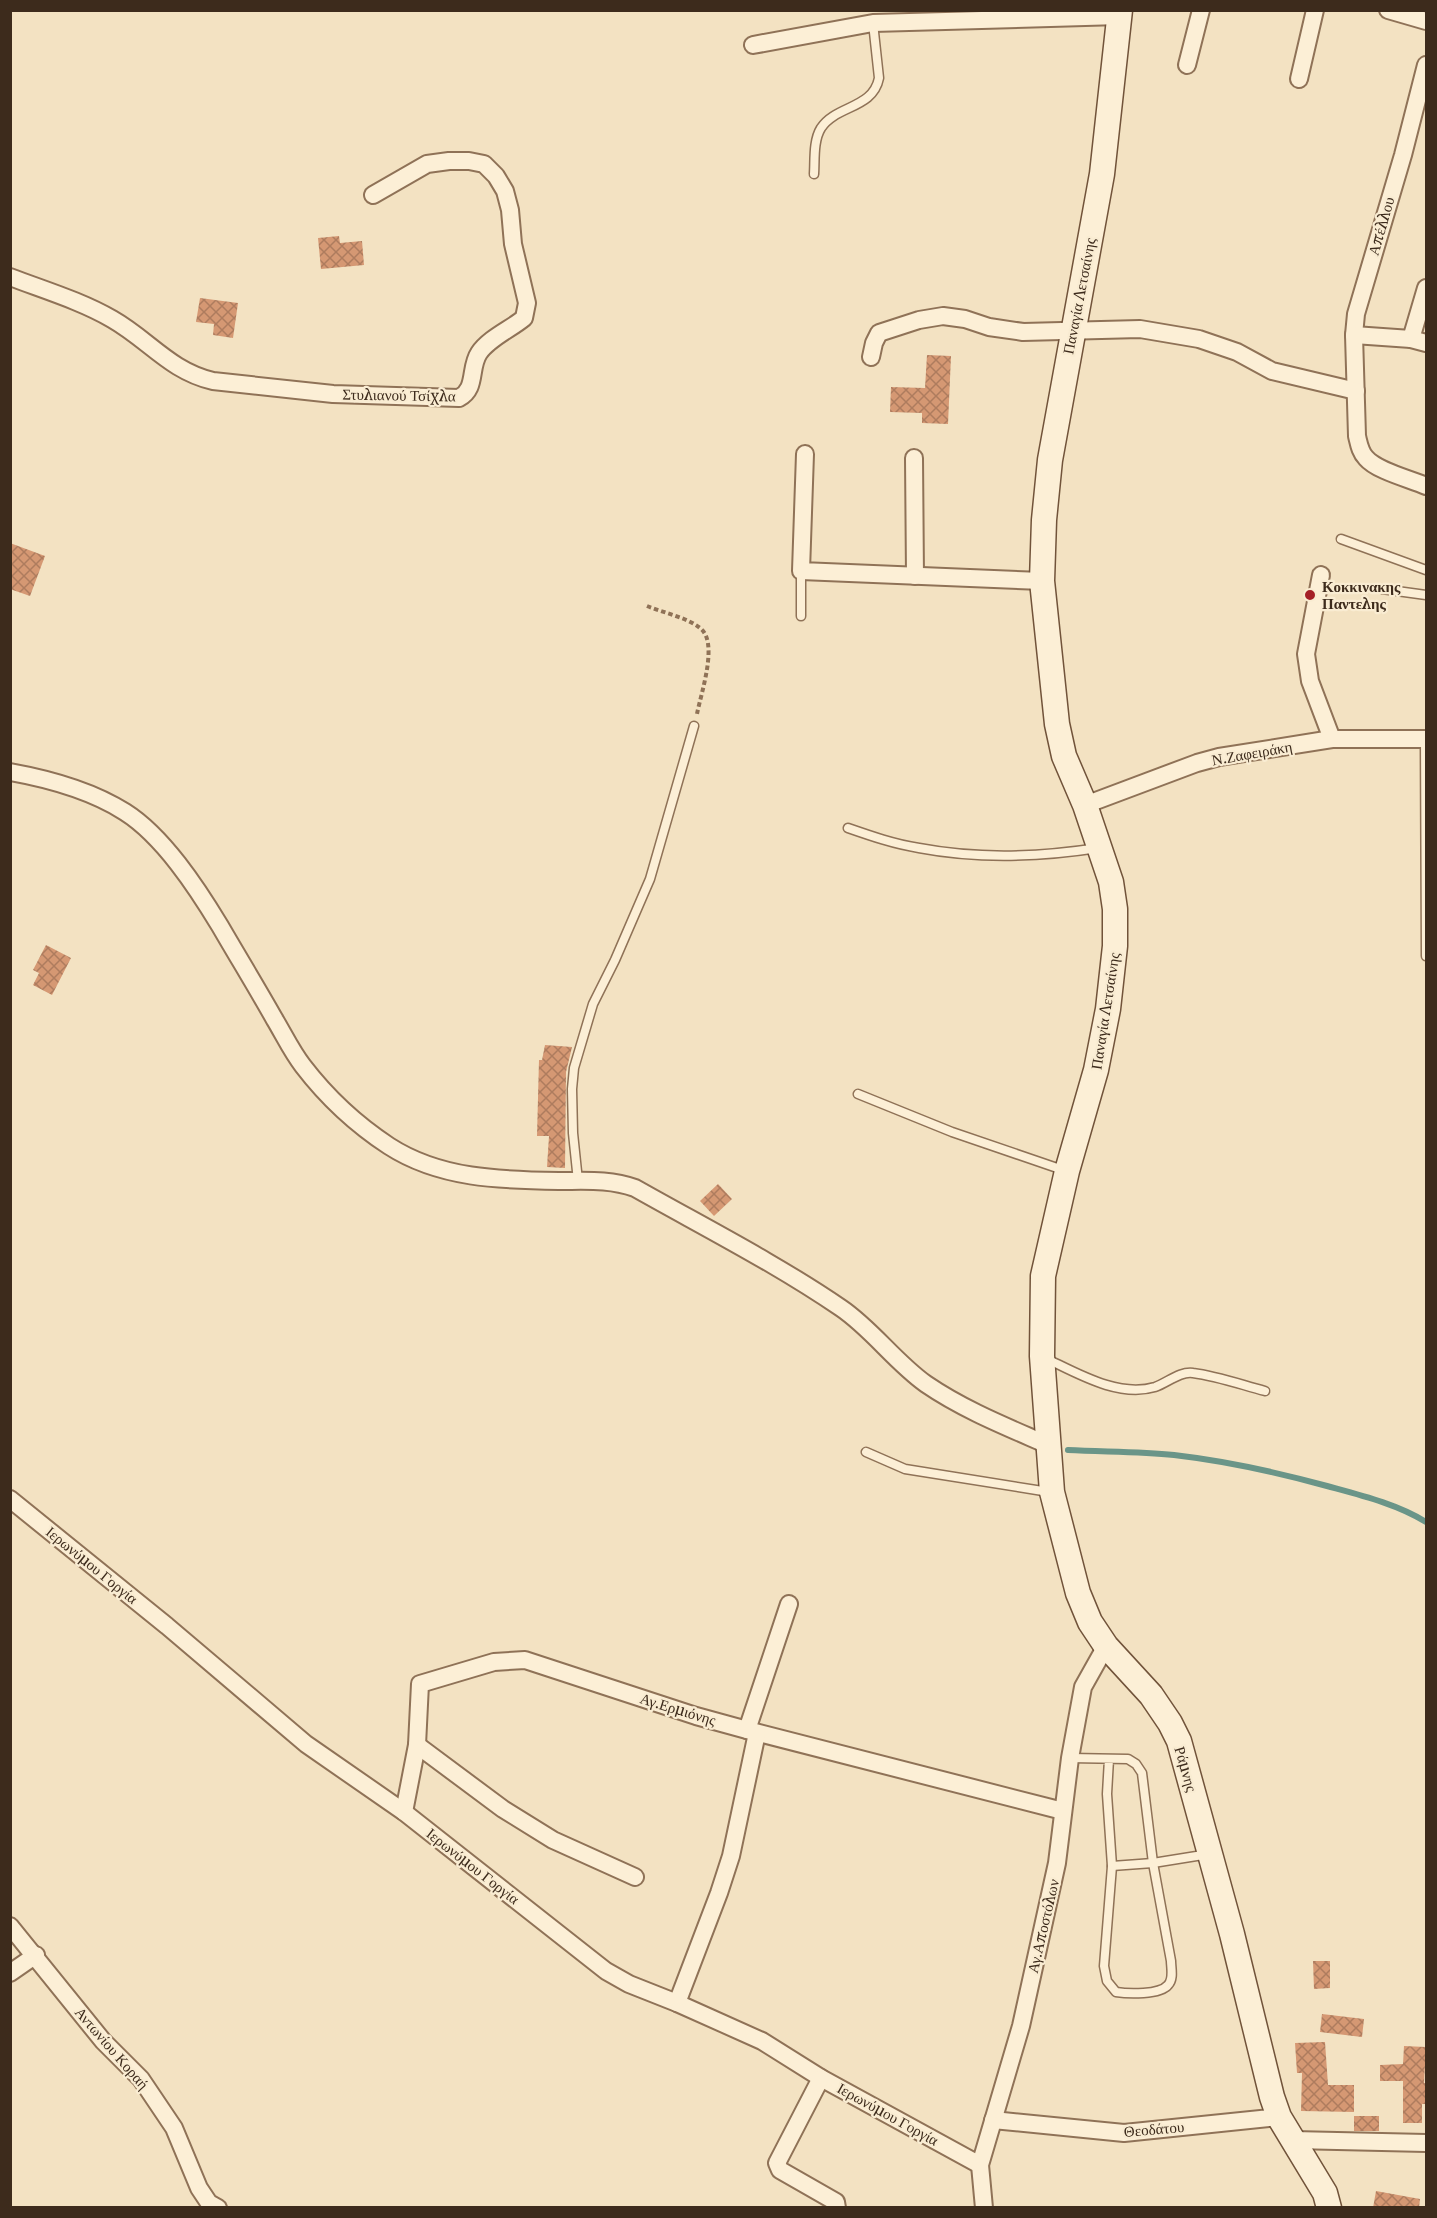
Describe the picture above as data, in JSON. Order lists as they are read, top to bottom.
{
  "streets": {
    "main road": ["Παναγία Λετσαίνης", "Ράμνης"],
    "street": [
      "Απέλλου",
      "Στυλιανού Τσίχλα",
      "Ν.Ζαφειράκη",
      "Ιερωνύμου Γοργία",
      "Αγ.Ερμιόνης",
      "Αγ.Αποστόλων",
      "Αντωνίου Κοραή",
      "Θεοδάτου"
    ]
  },
  "crossings": [
    ["Παναγία Λετσαίνης", "Ν.Ζαφειράκη"],
    ["Παναγία Λετσαίνης", "Ράμνης"],
    ["Ιερωνύμου Γοργία", "Αγ.Ερμιόνης"],
    ["Ιερωνύμου Γοργία", "Αγ.Αποστόλων"],
    ["Αγ.Ερμιόνης", "Αγ.Αποστόλων"],
    ["Ράμνης", "Αγ.Αποστόλων"],
    ["Ράμνης", "Θεοδάτου"],
    ["Αγ.Αποστόλων", "Θεοδάτου"]
  ],
  "places": ["Κοκκινακης Παντελης"]
}
